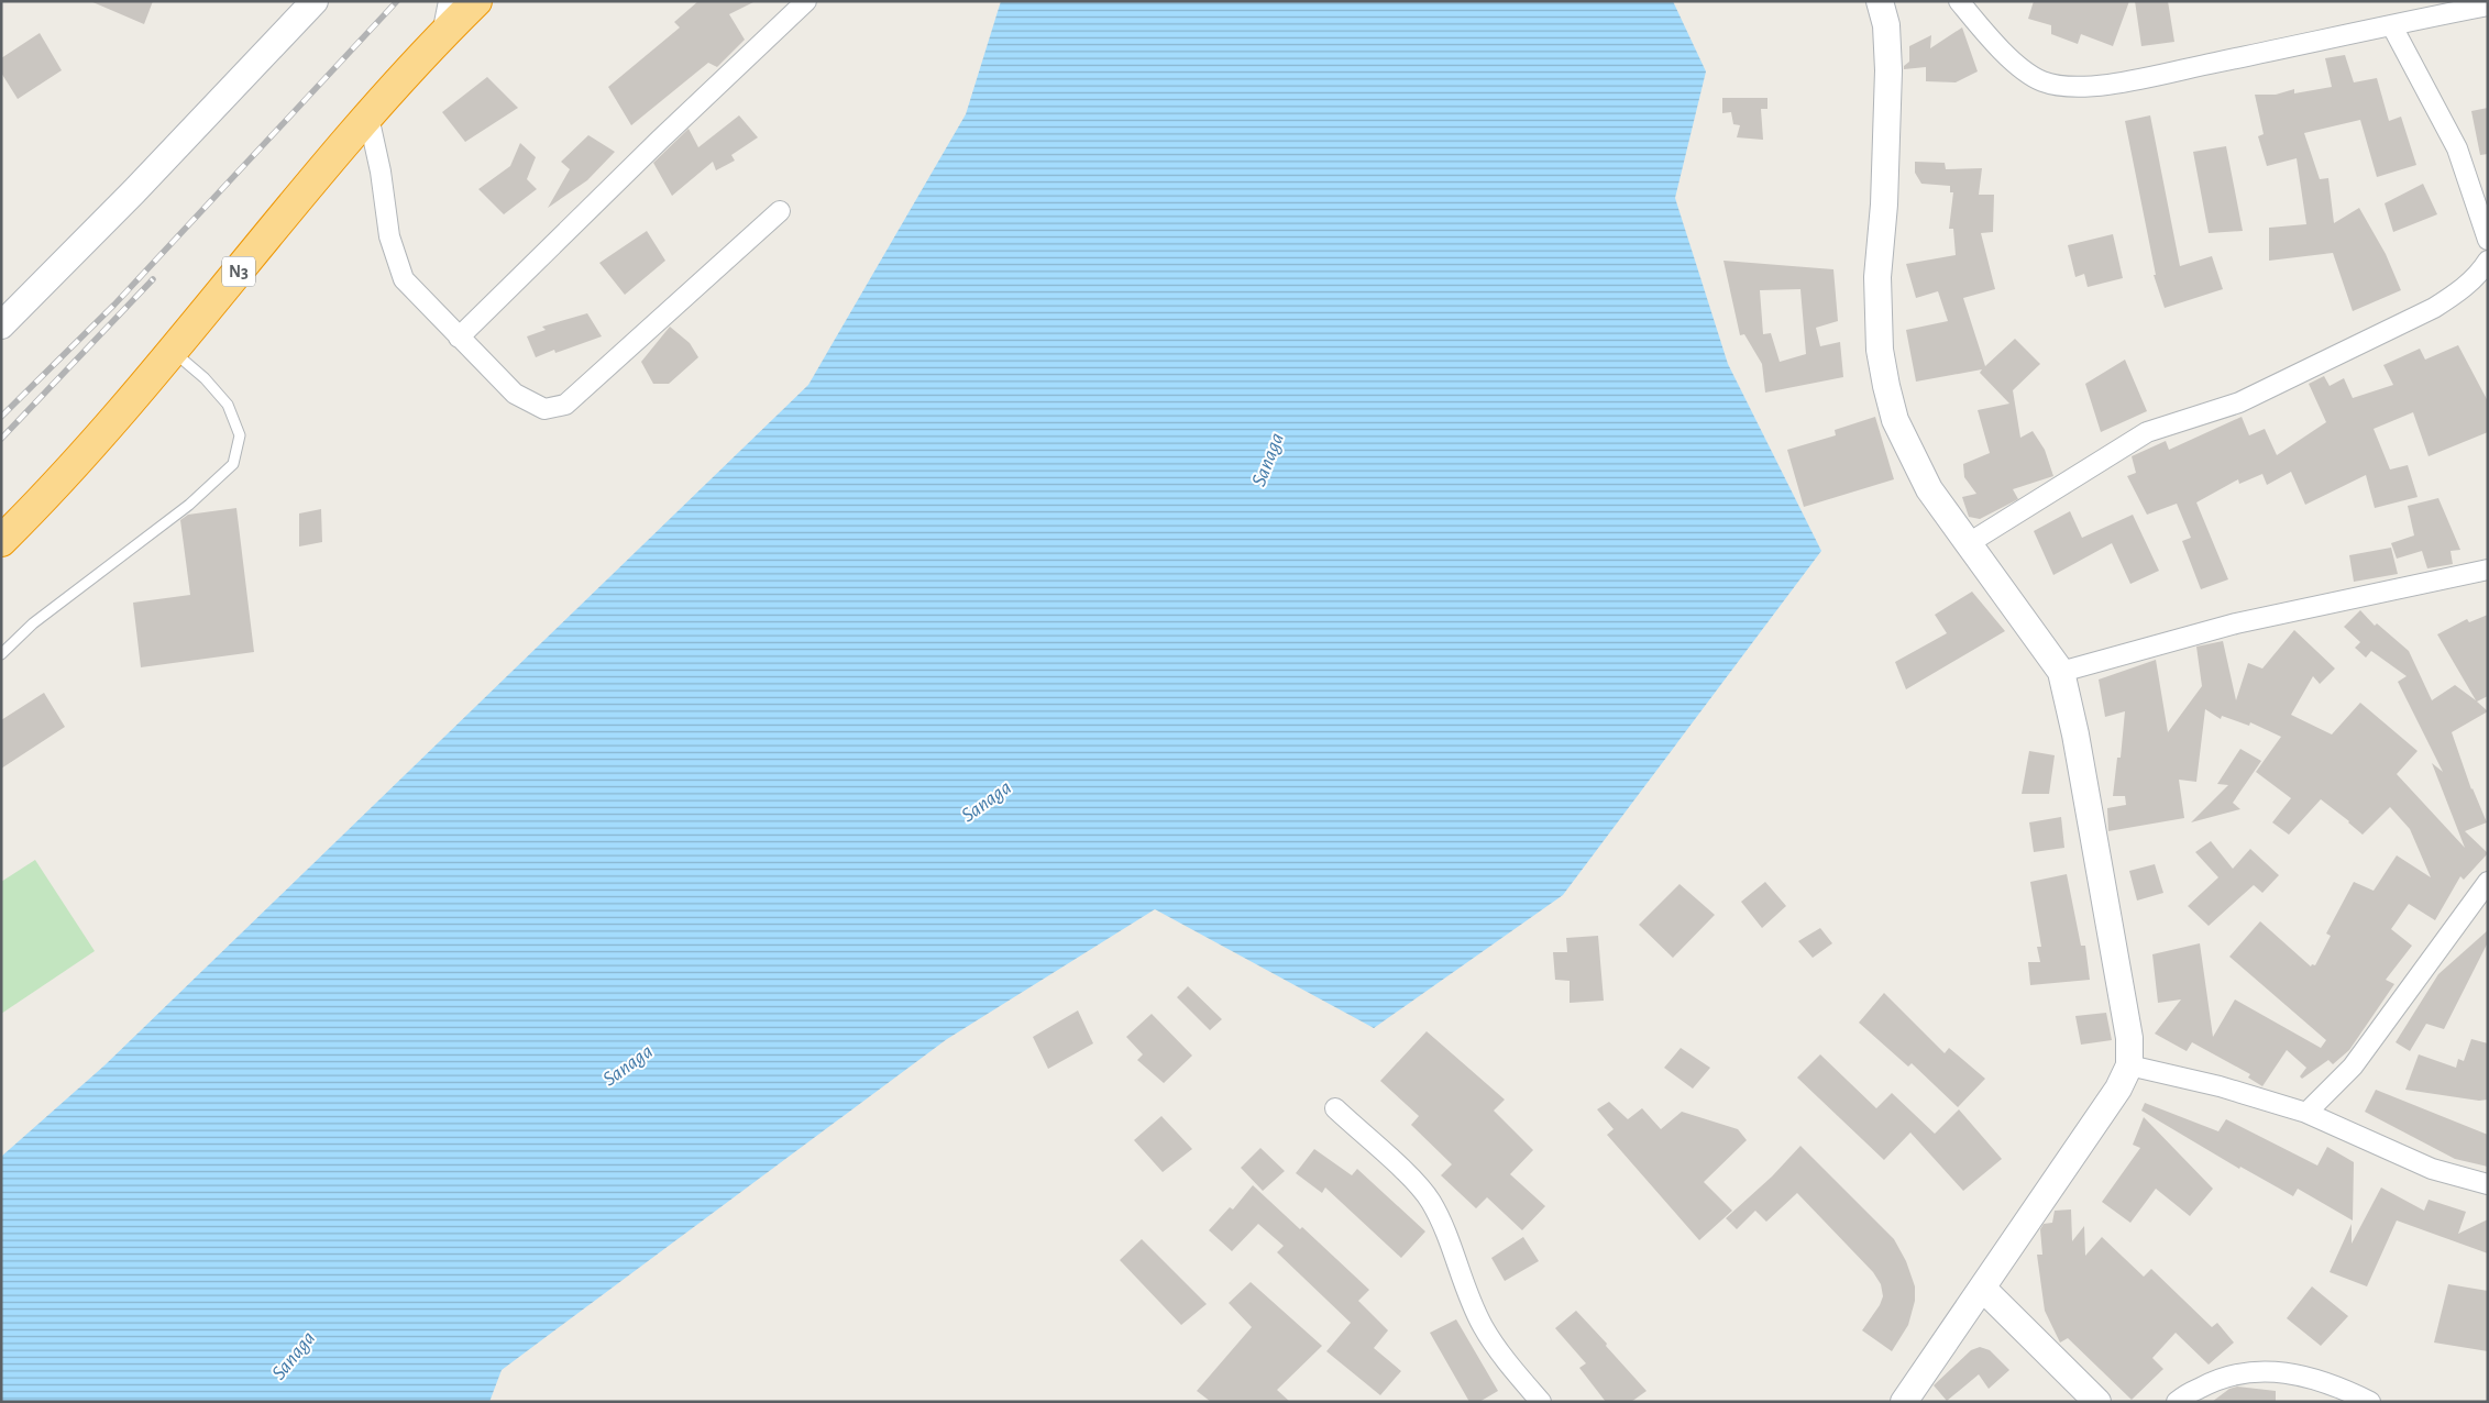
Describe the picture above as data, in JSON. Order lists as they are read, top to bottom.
{
  "streets": {
    "highway": ["N3"]
  },
  "water": ["Sanaga"]
}
